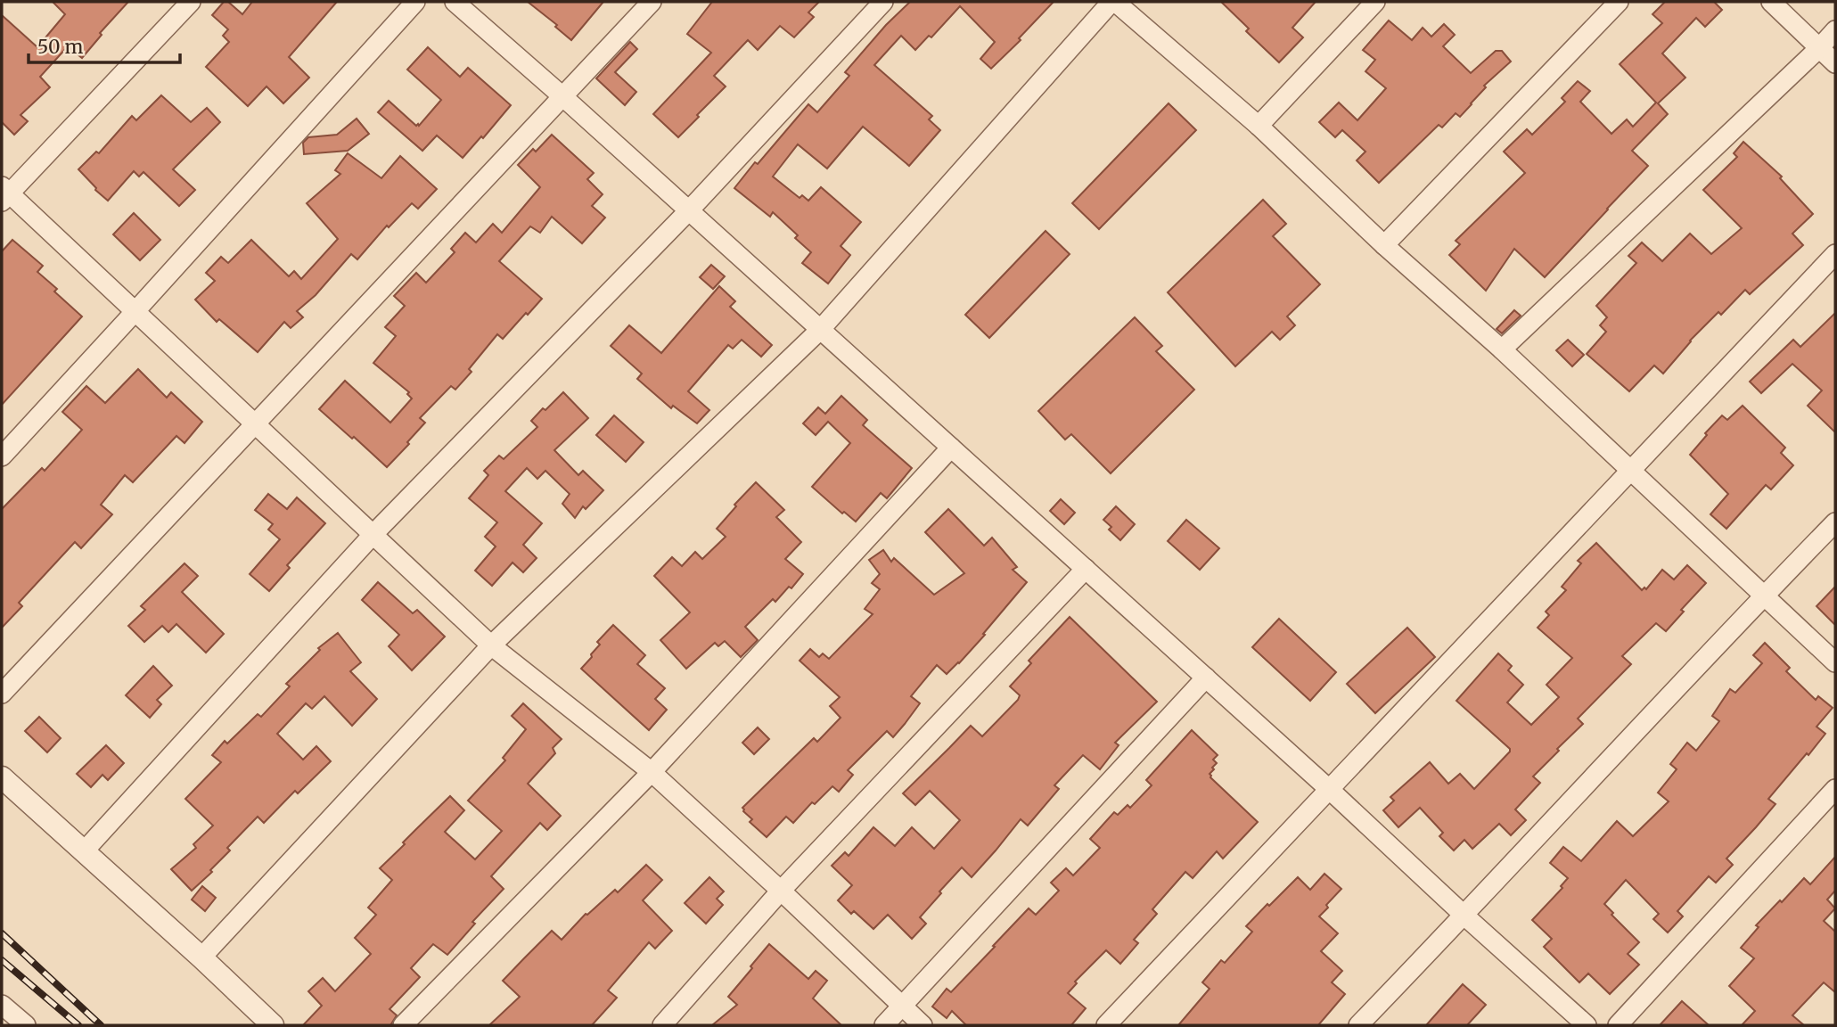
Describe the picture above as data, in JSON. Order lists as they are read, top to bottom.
{
  "scale_bar": "50 m"
}
